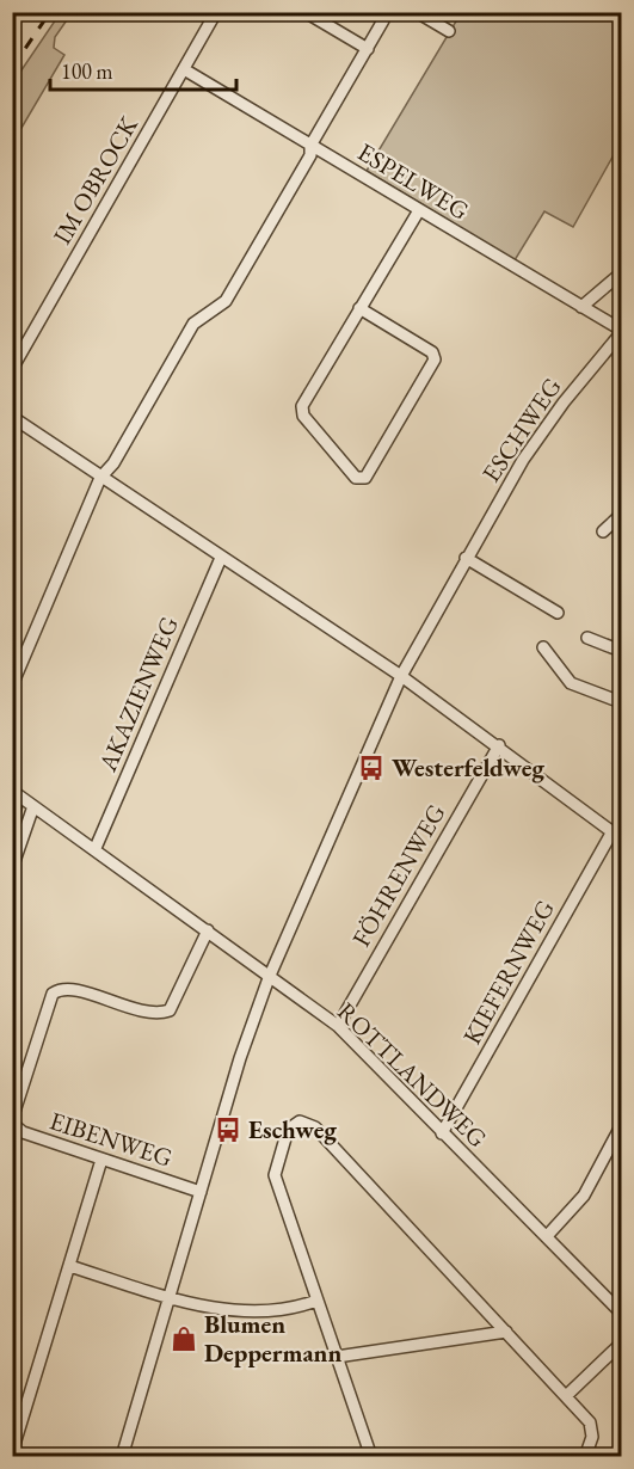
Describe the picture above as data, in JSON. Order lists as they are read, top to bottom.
{
  "streets": {
    "street": [
      "IM OBROCK",
      "ESPELWEG",
      "ESCHWEG",
      "AKAZIENWEG",
      "FÖHRENWEG",
      "KIEFERNWEG",
      "ROTTLANDWEG",
      "EIBENWEG"
    ]
  },
  "crossings": [
    ["IM OBROCK", "ESPELWEG"],
    ["ESPELWEG", "ESCHWEG"],
    ["ESCHWEG", "ROTTLANDWEG"],
    ["ESCHWEG", "EIBENWEG"],
    ["AKAZIENWEG", "ROTTLANDWEG"],
    ["FÖHRENWEG", "ROTTLANDWEG"],
    ["KIEFERNWEG", "ROTTLANDWEG"],
    ["ROTTLANDWEG", "EIBENWEG"]
  ],
  "places": {
    "bus stop": ["Westerfeldweg", "Eschweg"],
    "shop": ["Blumen Deppermann"]
  },
  "scale_bar": "100 m"
}
